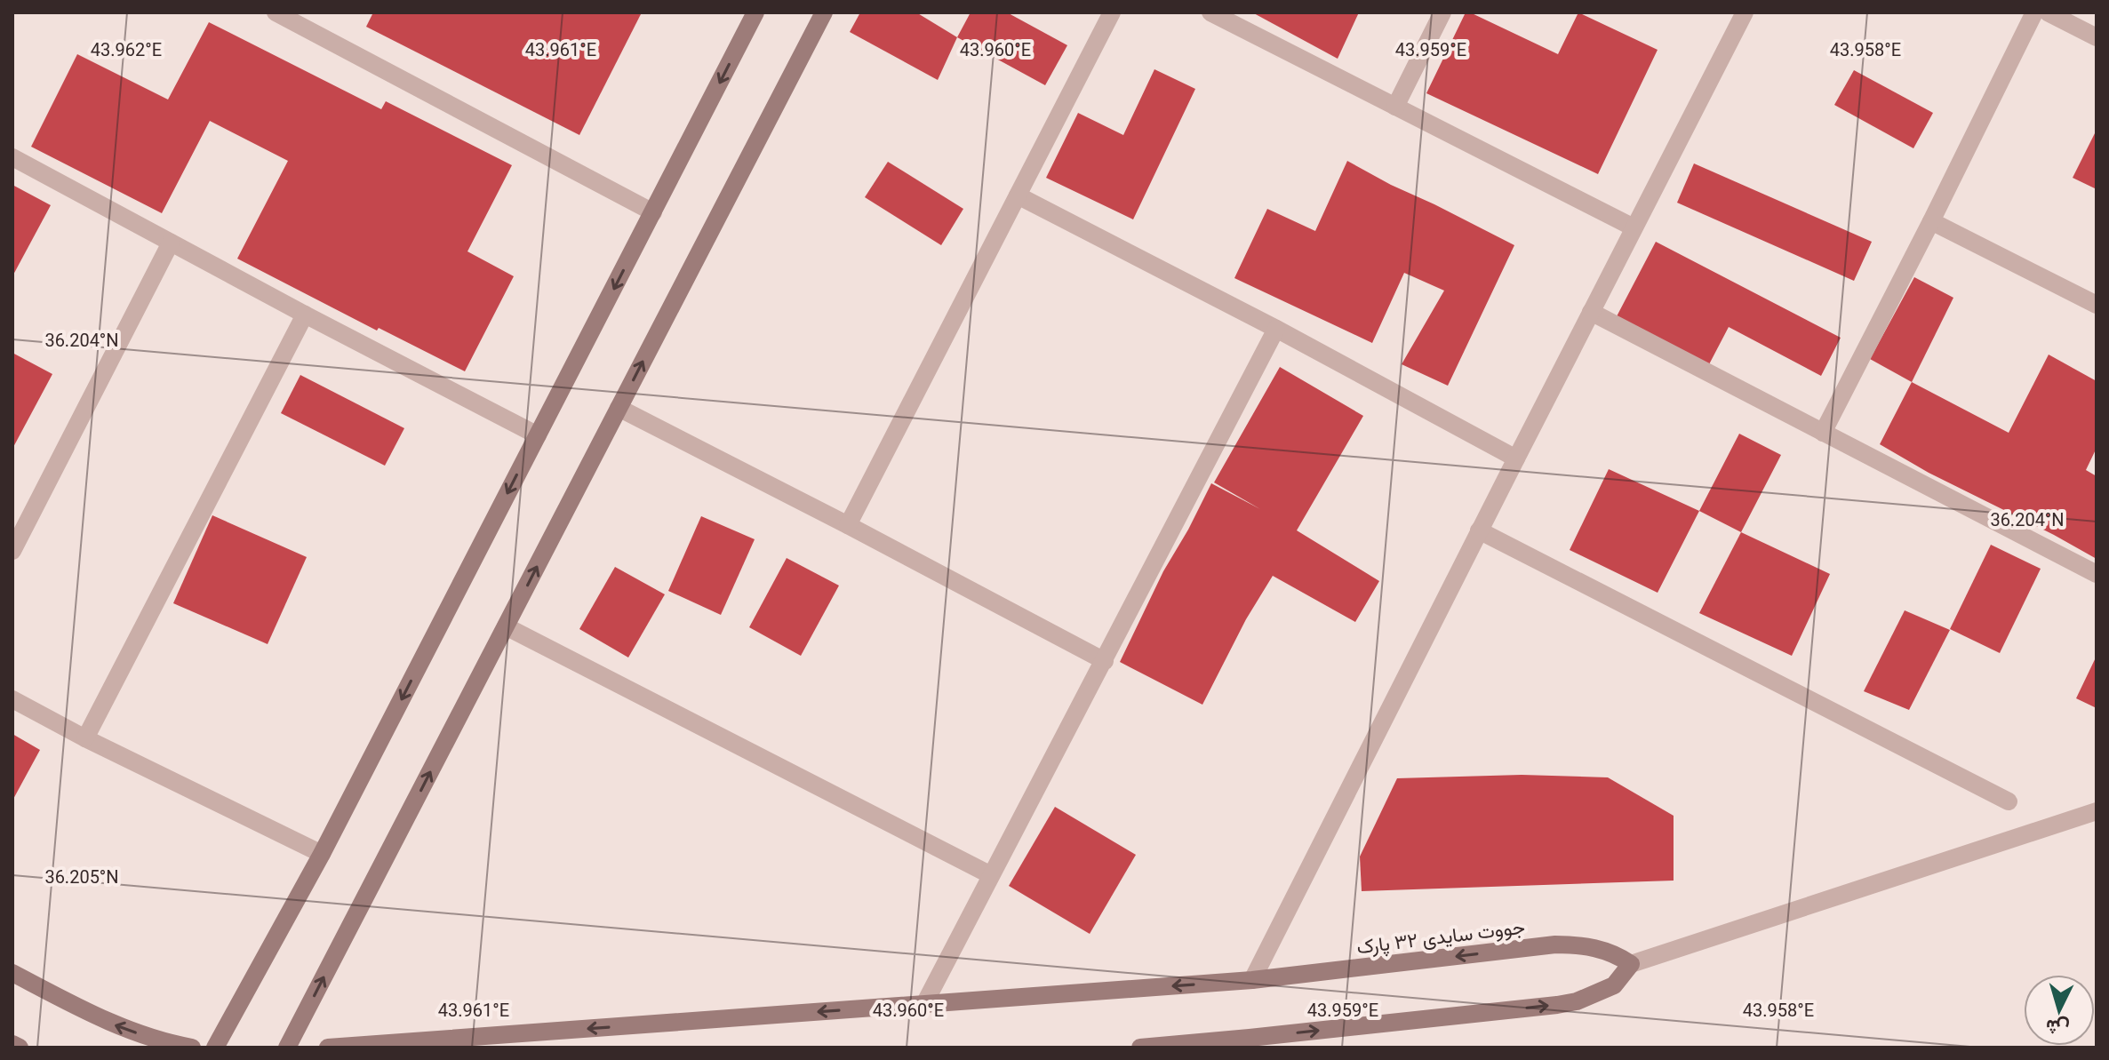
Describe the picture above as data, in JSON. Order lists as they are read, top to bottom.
{
  "streets": {
    "street": ["جووت سایدی ٣٢ پارک"]
  },
  "north": "bottom",
  "coordinates": [
    "43.962°E",
    "43.961°E",
    "43.960°E",
    "43.959°E",
    "43.958°E",
    "36.204°N",
    "36.205°N"
  ]
}
